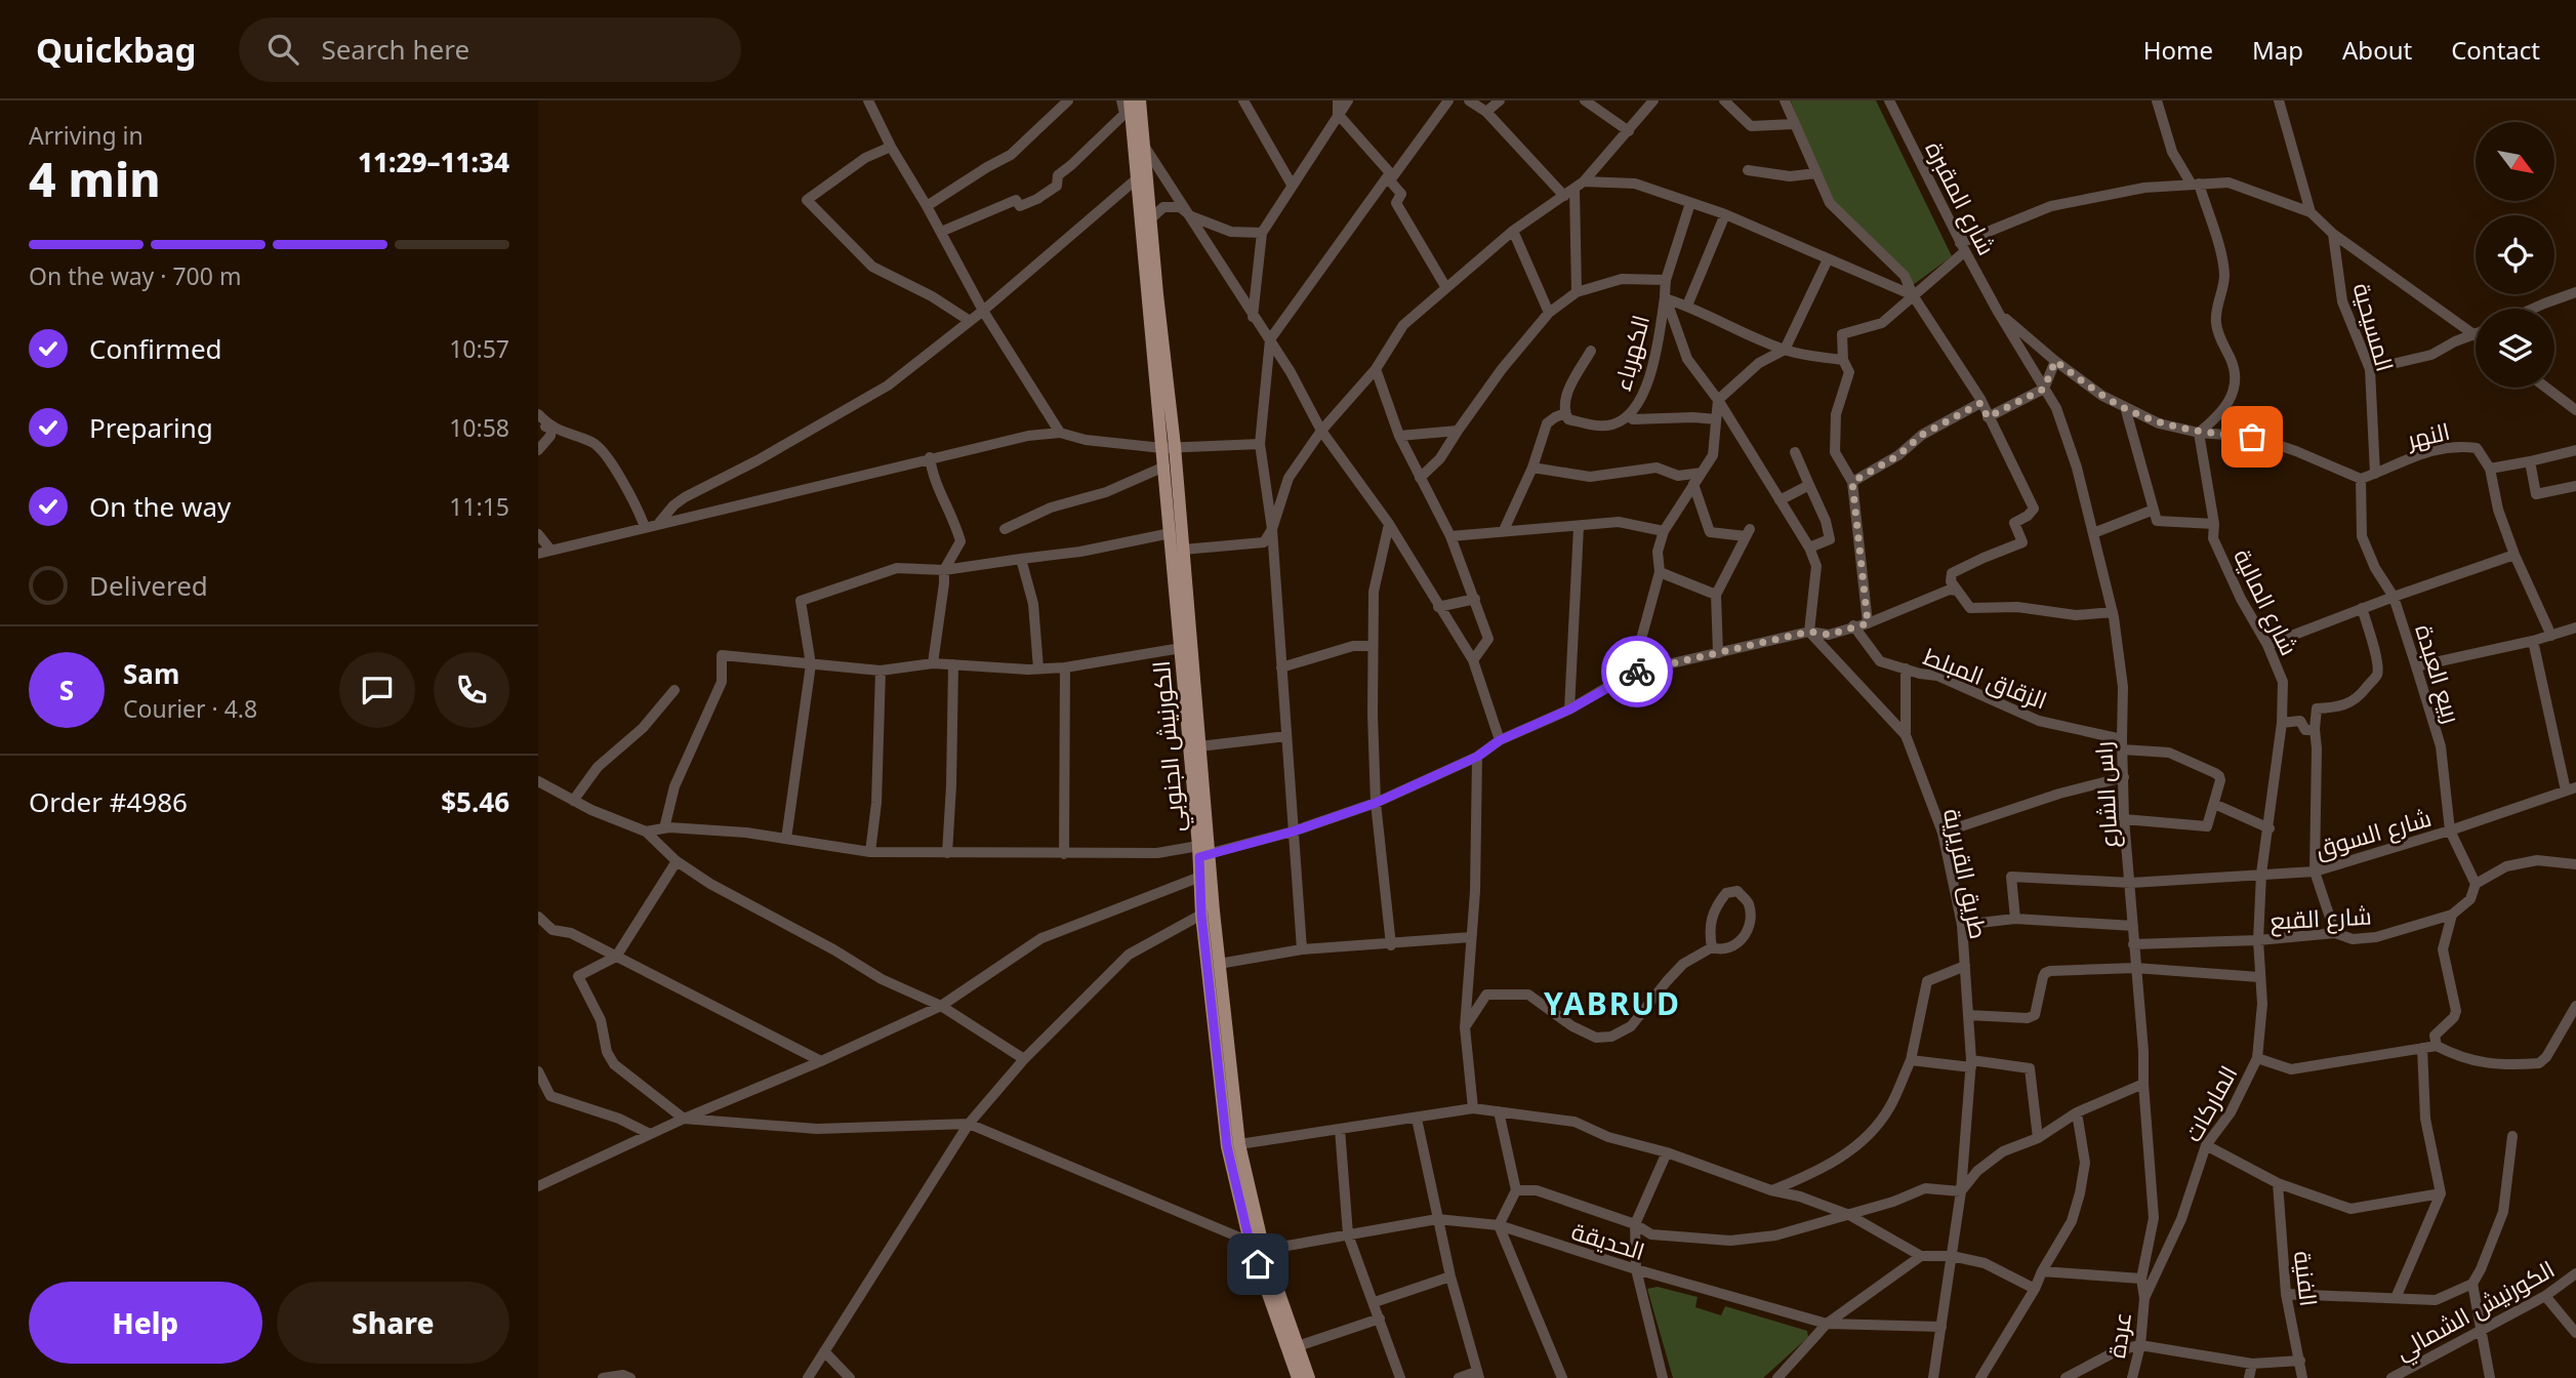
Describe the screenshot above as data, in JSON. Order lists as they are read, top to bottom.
{
  "streets": {
    "main road": ["الكورنيش الجنوبي"],
    "street": [
      "شارع المقبرة",
      "المسيحية",
      "الكهرباء",
      "النهر",
      "شارع المالية",
      "ربيع العبدة",
      "الزقاق المبلط",
      "راس الشارع",
      "شارع السوق",
      "طريق القريرية",
      "شارع القبع",
      "الماركات",
      "الحديقة",
      "الفنية",
      "الكورنيش الشمالي",
      "عردة"
    ]
  },
  "crossings": [
    ["شارع المقبرة", "راس الشارع"],
    ["المسيحية", "النهر"],
    ["النهر", "ربيع العبدة"],
    ["شارع المالية", "شارع السوق"],
    ["شارع المالية", "الماركات"],
    ["ربيع العبدة", "شارع السوق"],
    ["الزقاق المبلط", "راس الشارع"],
    ["الكورنيش الجنوبي", "الحديقة"],
    ["راس الشارع", "شارع السوق"],
    ["راس الشارع", "شارع القبع"],
    ["راس الشارع", "الماركات"],
    ["راس الشارع", "عردة"],
    ["شارع السوق", "الماركات"],
    ["طريق القريرية", "الحديقة"],
    ["شارع القبع", "الماركات"],
    ["الماركات", "عردة"]
  ],
  "districts": ["YABRUD"],
  "north": "bottom right",
  "page": {
    "header": "Quickbag",
    "search": "Search here",
    "nav": [
      "Home",
      "Map",
      "About",
      "Contact"
    ],
    "heading": ["4 min", "Arriving in", "11:29–11:34"],
    "panel": [
      "Sam",
      "Courier · 4.8",
      "Order #4986",
      "$5.46"
    ],
    "bar": "On the way · 700 m",
    "list": [
      ["Confirmed", "10:57"],
      ["Preparing", "10:58"],
      ["On the way", "11:15"],
      "Delivered"
    ],
    "round": "S",
    "buttons": ["Help", "Share"]
  }
}
